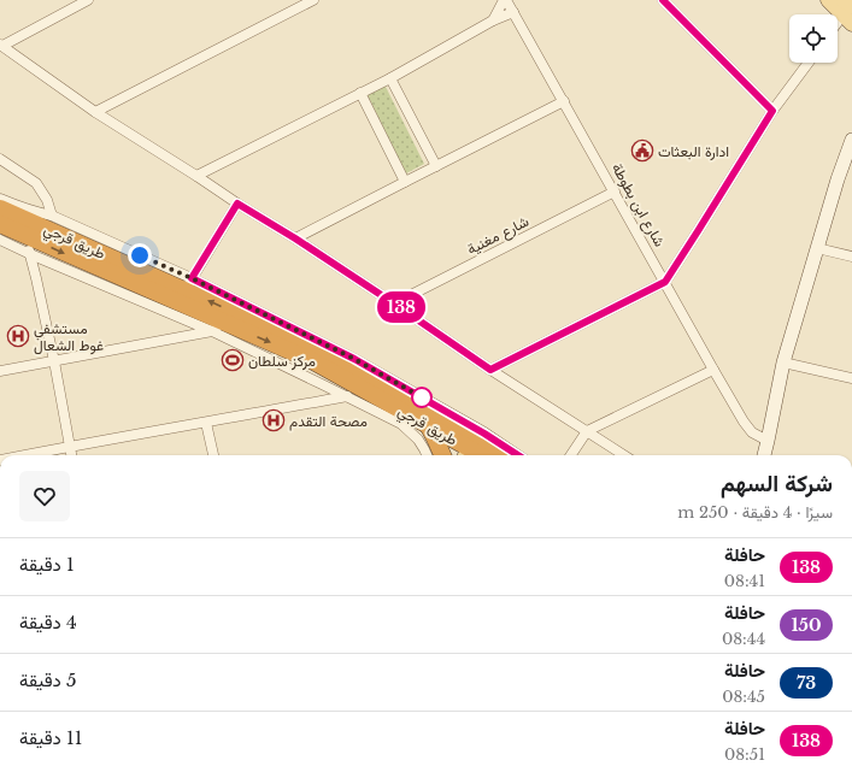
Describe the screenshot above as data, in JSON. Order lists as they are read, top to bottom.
{
  "streets": {
    "highway": ["طريق قرجي"],
    "street": ["شارع ابن بطوطة", "شارع مغنية"]
  },
  "crossings": [
    ["شارع ابن بطوطة", "شارع مغنية"]
  ],
  "places": {
    "public building": ["ادارة البعثات"],
    "hospital": ["مستشفي غوط الشعال", "مصحة التقدم"],
    "sports": ["مركز سلطان"]
  },
  "lines": ["bus line 138"],
  "page": {
    "on_map": "138",
    "heading": ["شركة السهم", "سيرًا · 4 دقيقة · 250 m"],
    "list": [
      {
        "mark": "138",
        "name": "حافلة",
        "note": "08:41",
        "value": "1 دقيقة"
      },
      {
        "mark": "150",
        "name": "حافلة",
        "note": "08:44",
        "value": "4 دقيقة"
      },
      {
        "mark": "73",
        "name": "حافلة",
        "note": "08:45",
        "value": "5 دقيقة"
      },
      {
        "mark": "138",
        "name": "حافلة",
        "note": "08:51",
        "value": "11 دقيقة"
      }
    ]
  }
}
